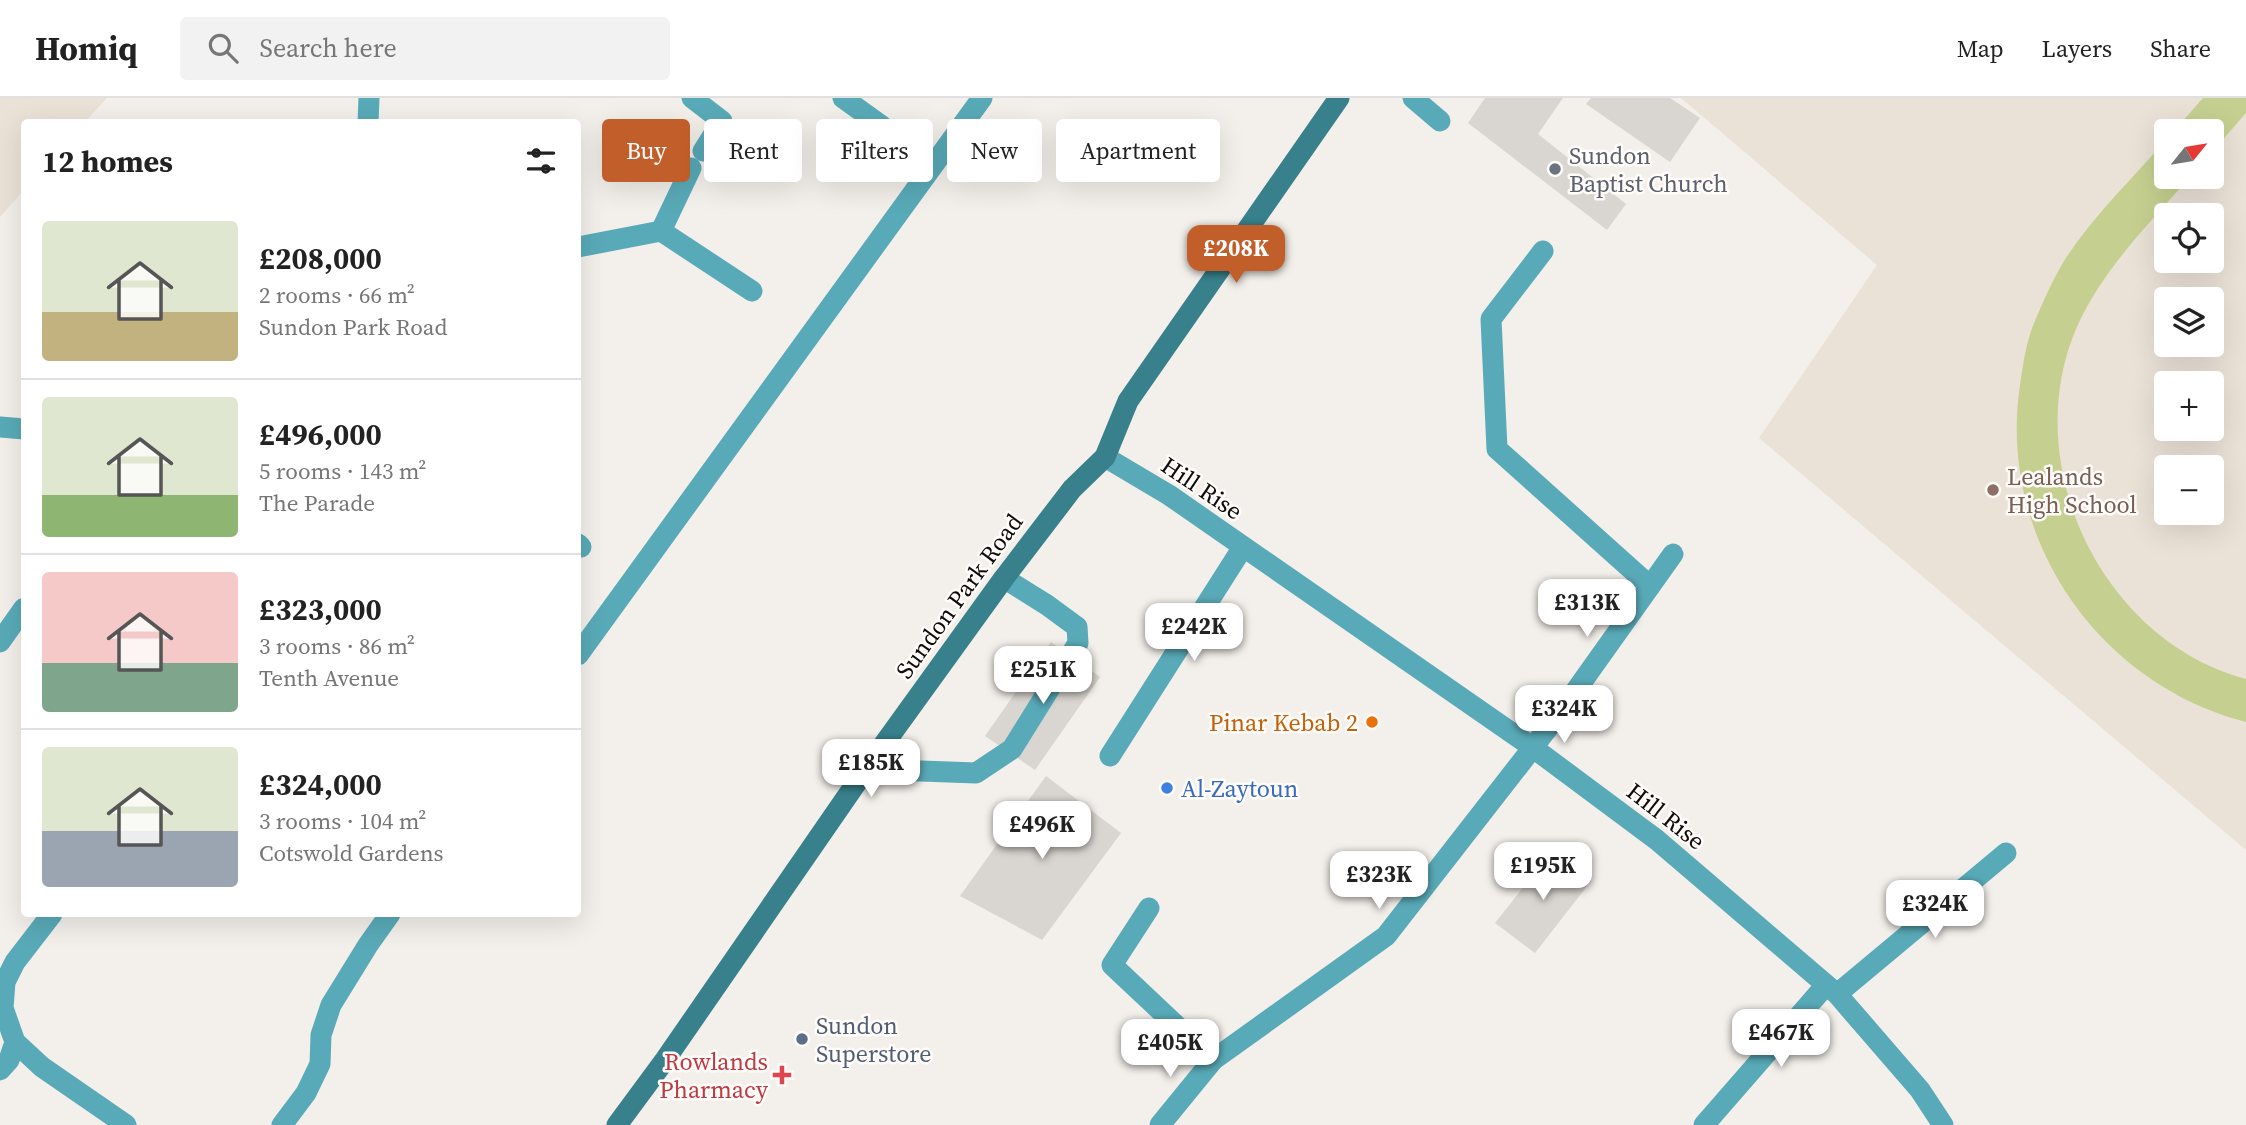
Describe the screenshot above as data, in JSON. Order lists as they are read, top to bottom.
{
  "streets": {
    "street": ["Hill Rise", "Sundon Park Road"]
  },
  "crossings": [
    ["Hill Rise", "Sundon Park Road"]
  ],
  "places": {
    "other": [
      "Sundon Baptist Church",
      "Lealands High School",
      "Pinar Kebab 2",
      "Al-Zaytoun",
      "Sundon Superstore"
    ],
    "health": ["Rowlands Pharmacy"]
  },
  "north": "top right",
  "page": {
    "header": "Homiq",
    "search": "Search here",
    "nav": ["Map", "Layers", "Share"],
    "map_buttons": ["+", "−"],
    "chip": [
      "Buy",
      "Rent",
      "Filters",
      "New",
      "Apartment"
    ],
    "heading": "12 homes",
    "list": [
      {
        "name": "£208,000",
        "note": "2 rooms · 66 m² · Sundon Park Road"
      },
      {
        "name": "£496,000",
        "note": "5 rooms · 143 m² · The Parade"
      },
      {
        "name": "£323,000",
        "note": "3 rooms · 86 m² · Tenth Avenue"
      },
      {
        "name": "£324,000",
        "note": "3 rooms · 104 m² · Cotswold Gardens"
      }
    ],
    "price": [
      "£208K",
      "£313K",
      "£242K",
      "£251K",
      "£324K",
      "£185K",
      "£496K",
      "£195K",
      "£323K",
      "£324K",
      "£467K",
      "£405K"
    ]
  }
}
